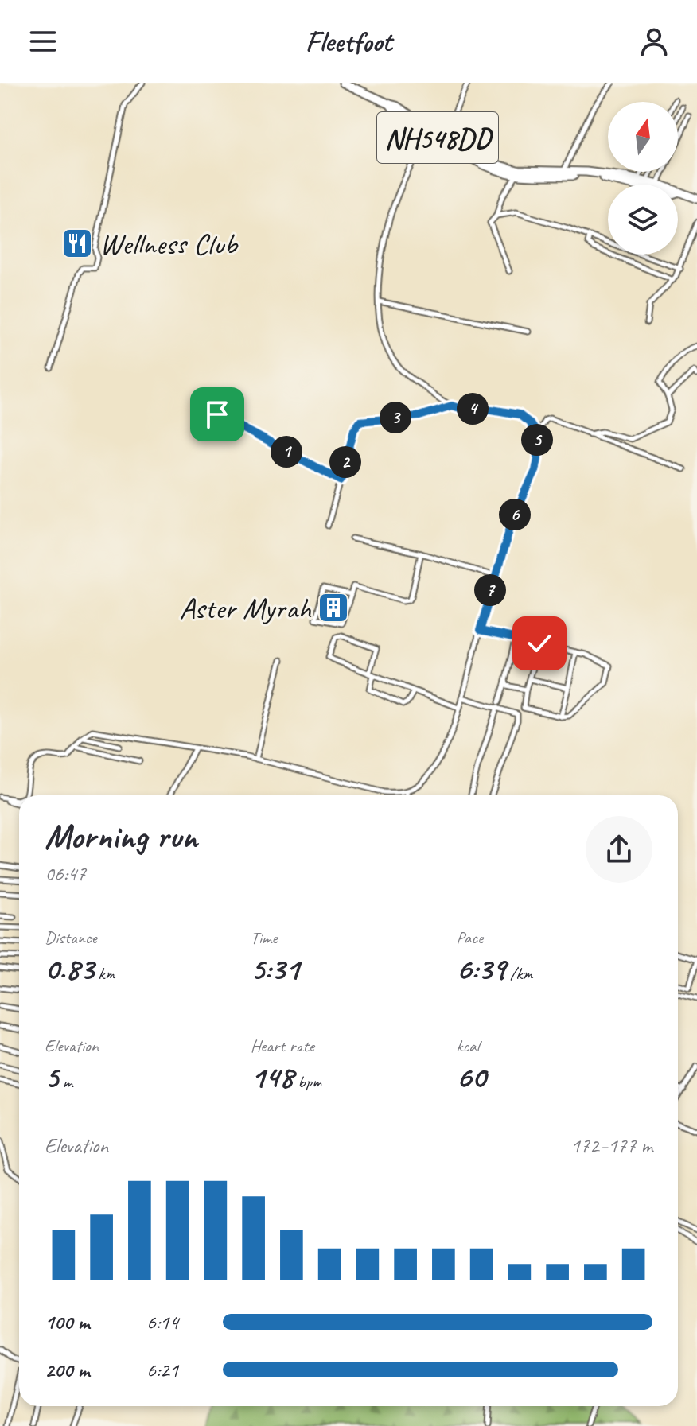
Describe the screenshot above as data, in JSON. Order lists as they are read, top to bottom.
{
  "streets": {
    "highway": ["NH548DD"]
  },
  "places": {
    "restaurant": ["Wellness Club"],
    "building": ["Aster Myrah"]
  },
  "north": "top",
  "page": {
    "header": "Fleetfoot",
    "pins": [
      "4",
      "3",
      "5",
      "1",
      "2",
      "6",
      "7"
    ],
    "heading": ["Morning run", "06:47"],
    "stats": [
      ["Distance", "0.83 km"],
      ["Time", "5:31"],
      ["Pace", "6:39 /km"],
      ["Elevation", "5 m"],
      ["Heart rate", "148 bpm"],
      ["kcal", "60"]
    ],
    "chart": ["Elevation", "172–177 m"],
    "list": [
      {
        "name": "100 m",
        "note": "6:14"
      },
      {
        "name": "200 m",
        "note": "6:21"
      }
    ]
  }
}
